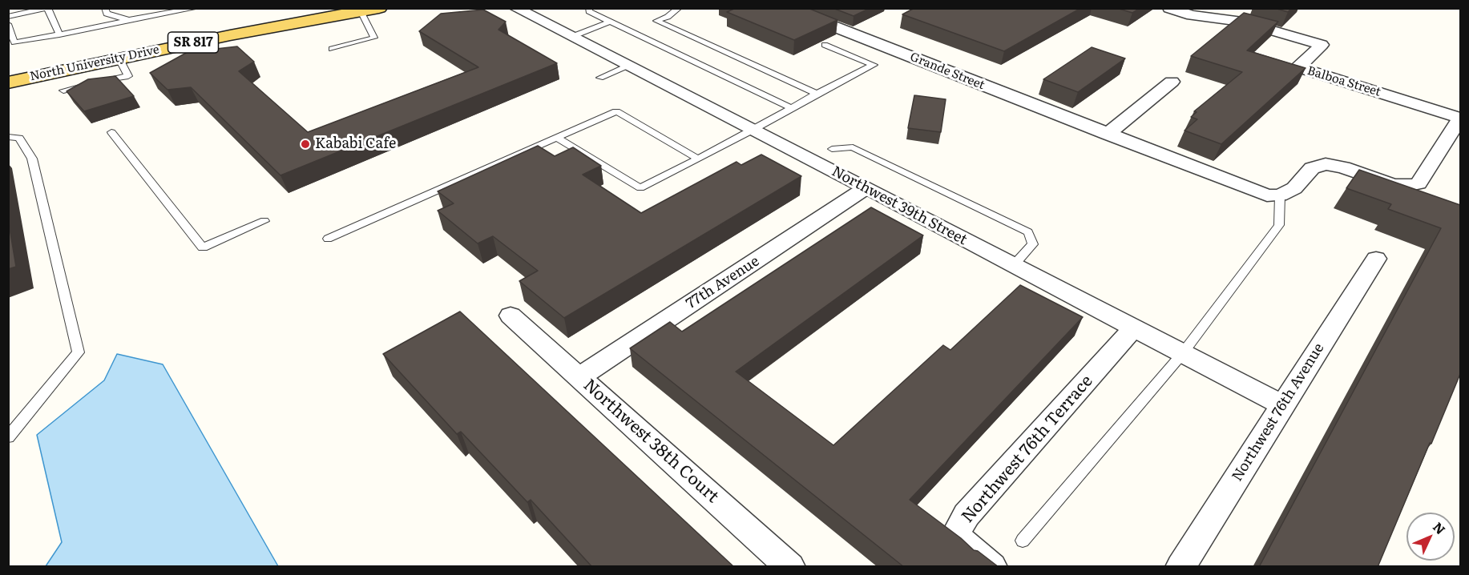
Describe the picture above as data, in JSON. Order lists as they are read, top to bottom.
{
  "streets": {
    "main road": ["SR 817", "North University Drive"],
    "street": [
      "Grande Street",
      "Balboa Street",
      "Northwest 39th Street",
      "77th Avenue",
      "Northwest 76th Avenue",
      "Northwest 38th Court",
      "Northwest 76th Terrace"
    ]
  },
  "crossings": [
    ["Northwest 39th Street", "77th Avenue"],
    ["Northwest 39th Street", "Northwest 76th Avenue"],
    ["Northwest 39th Street", "Northwest 76th Terrace"],
    ["77th Avenue", "Northwest 38th Court"]
  ],
  "places": ["Kababi Cafe"],
  "north": "top right"
}
